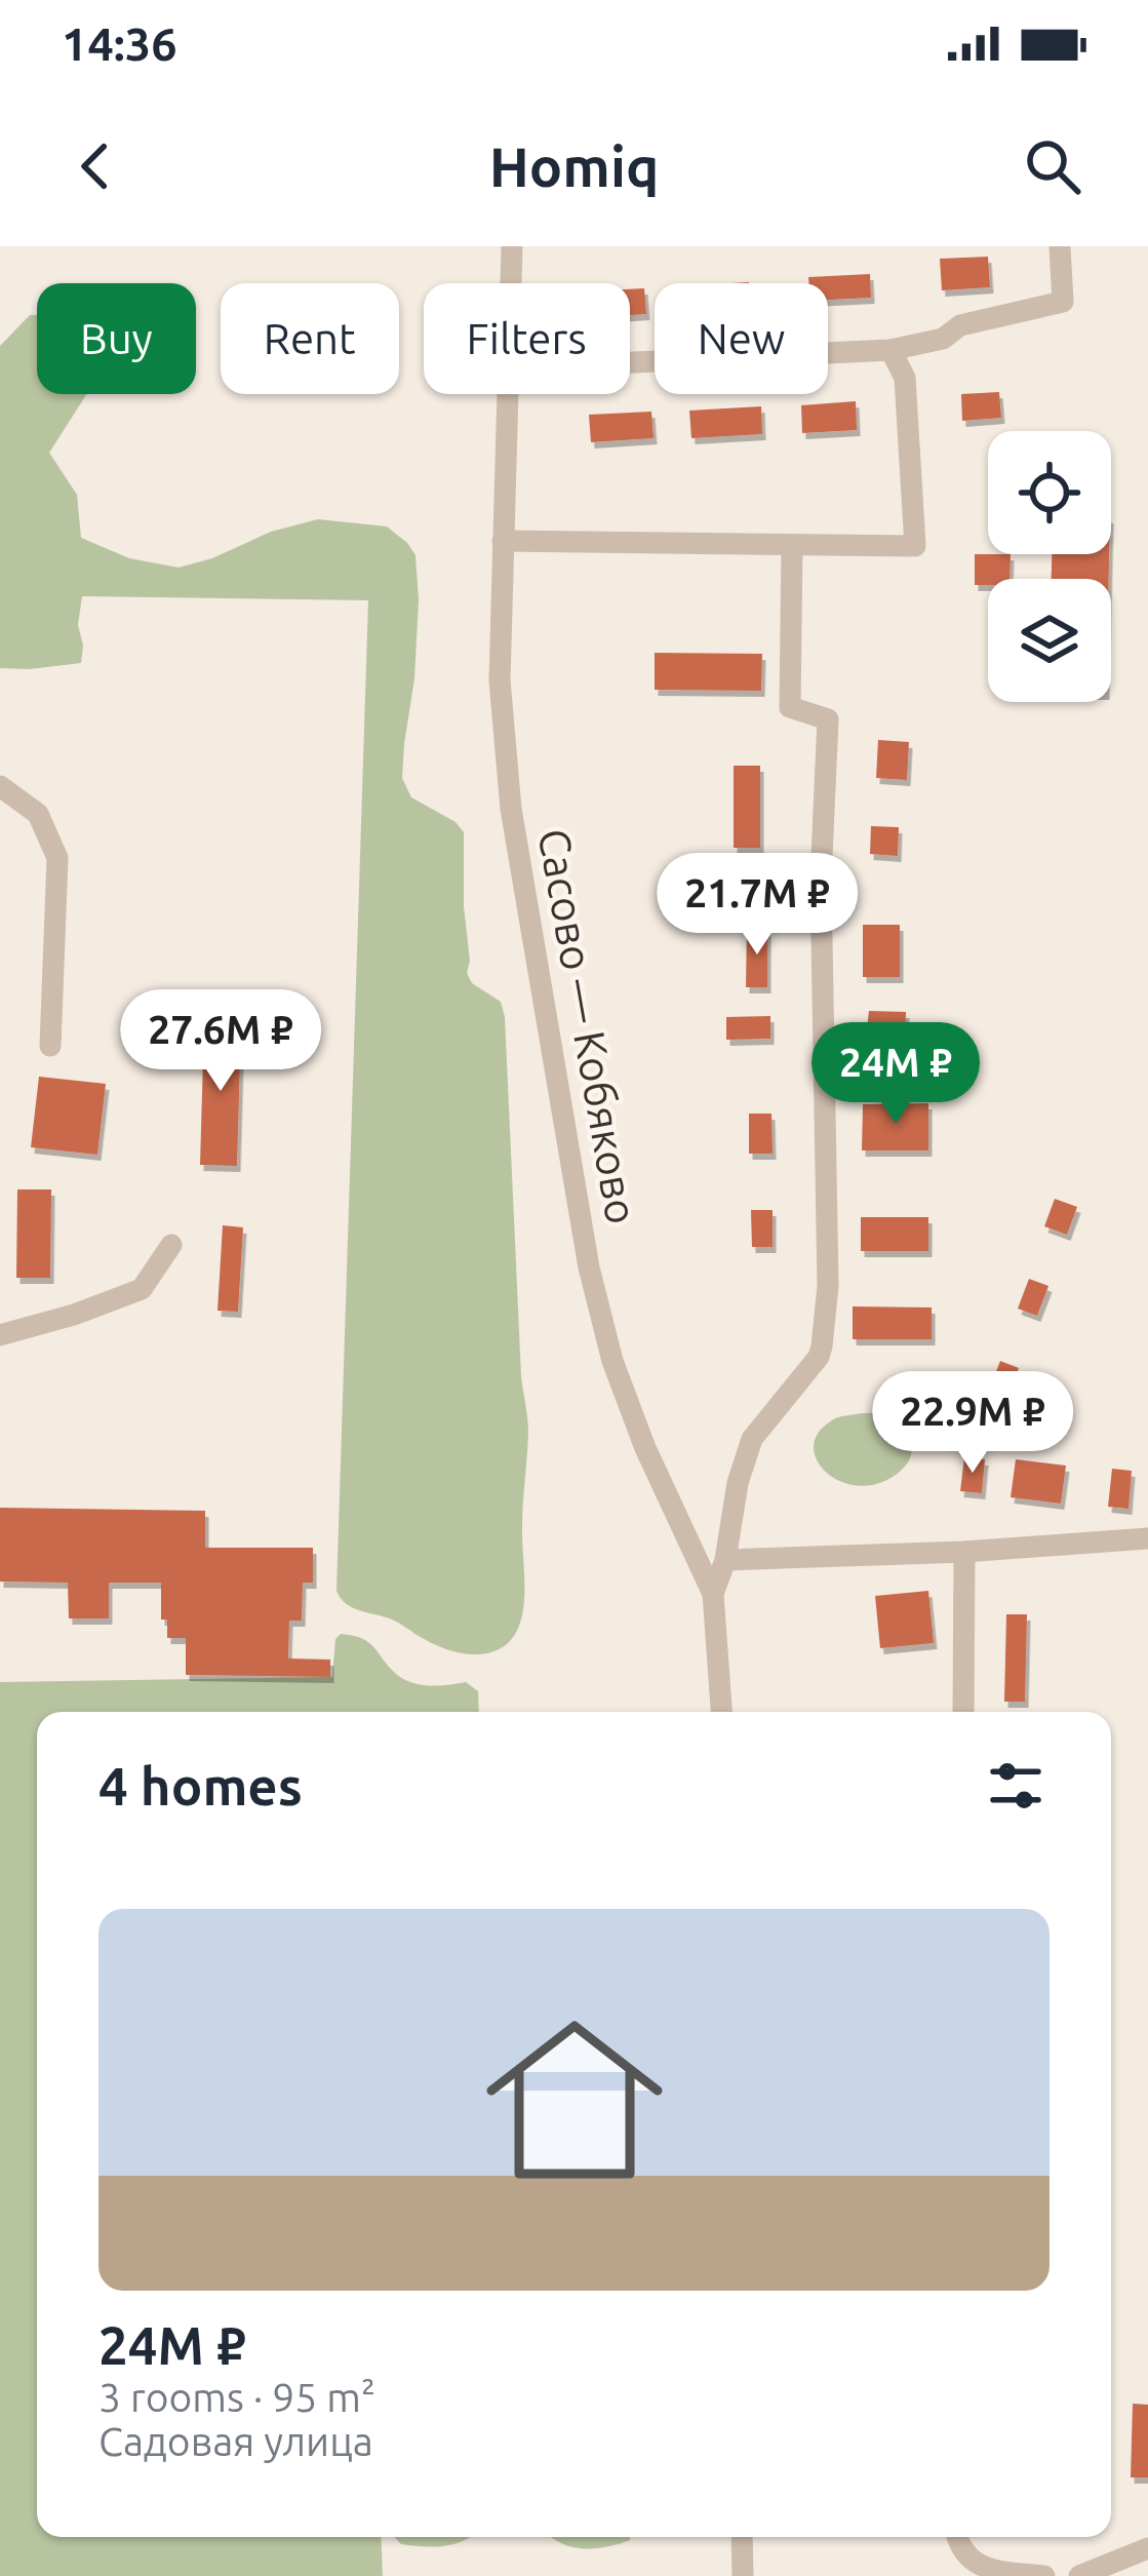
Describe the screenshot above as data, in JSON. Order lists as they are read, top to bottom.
{
  "streets": {
    "street": ["Сасово — Кобяково"]
  },
  "page": {
    "status": "14:36",
    "header": "Homiq",
    "chip": [
      "Buy",
      "Rent",
      "Filters",
      "New"
    ],
    "price": [
      "21.7M ₽",
      "27.6M ₽",
      "24M ₽",
      "22.9M ₽"
    ],
    "heading": "4 homes",
    "list": [
      {
        "name": "24M ₽",
        "note": "3 rooms · 95 m² · Садовая улица"
      }
    ]
  }
}
